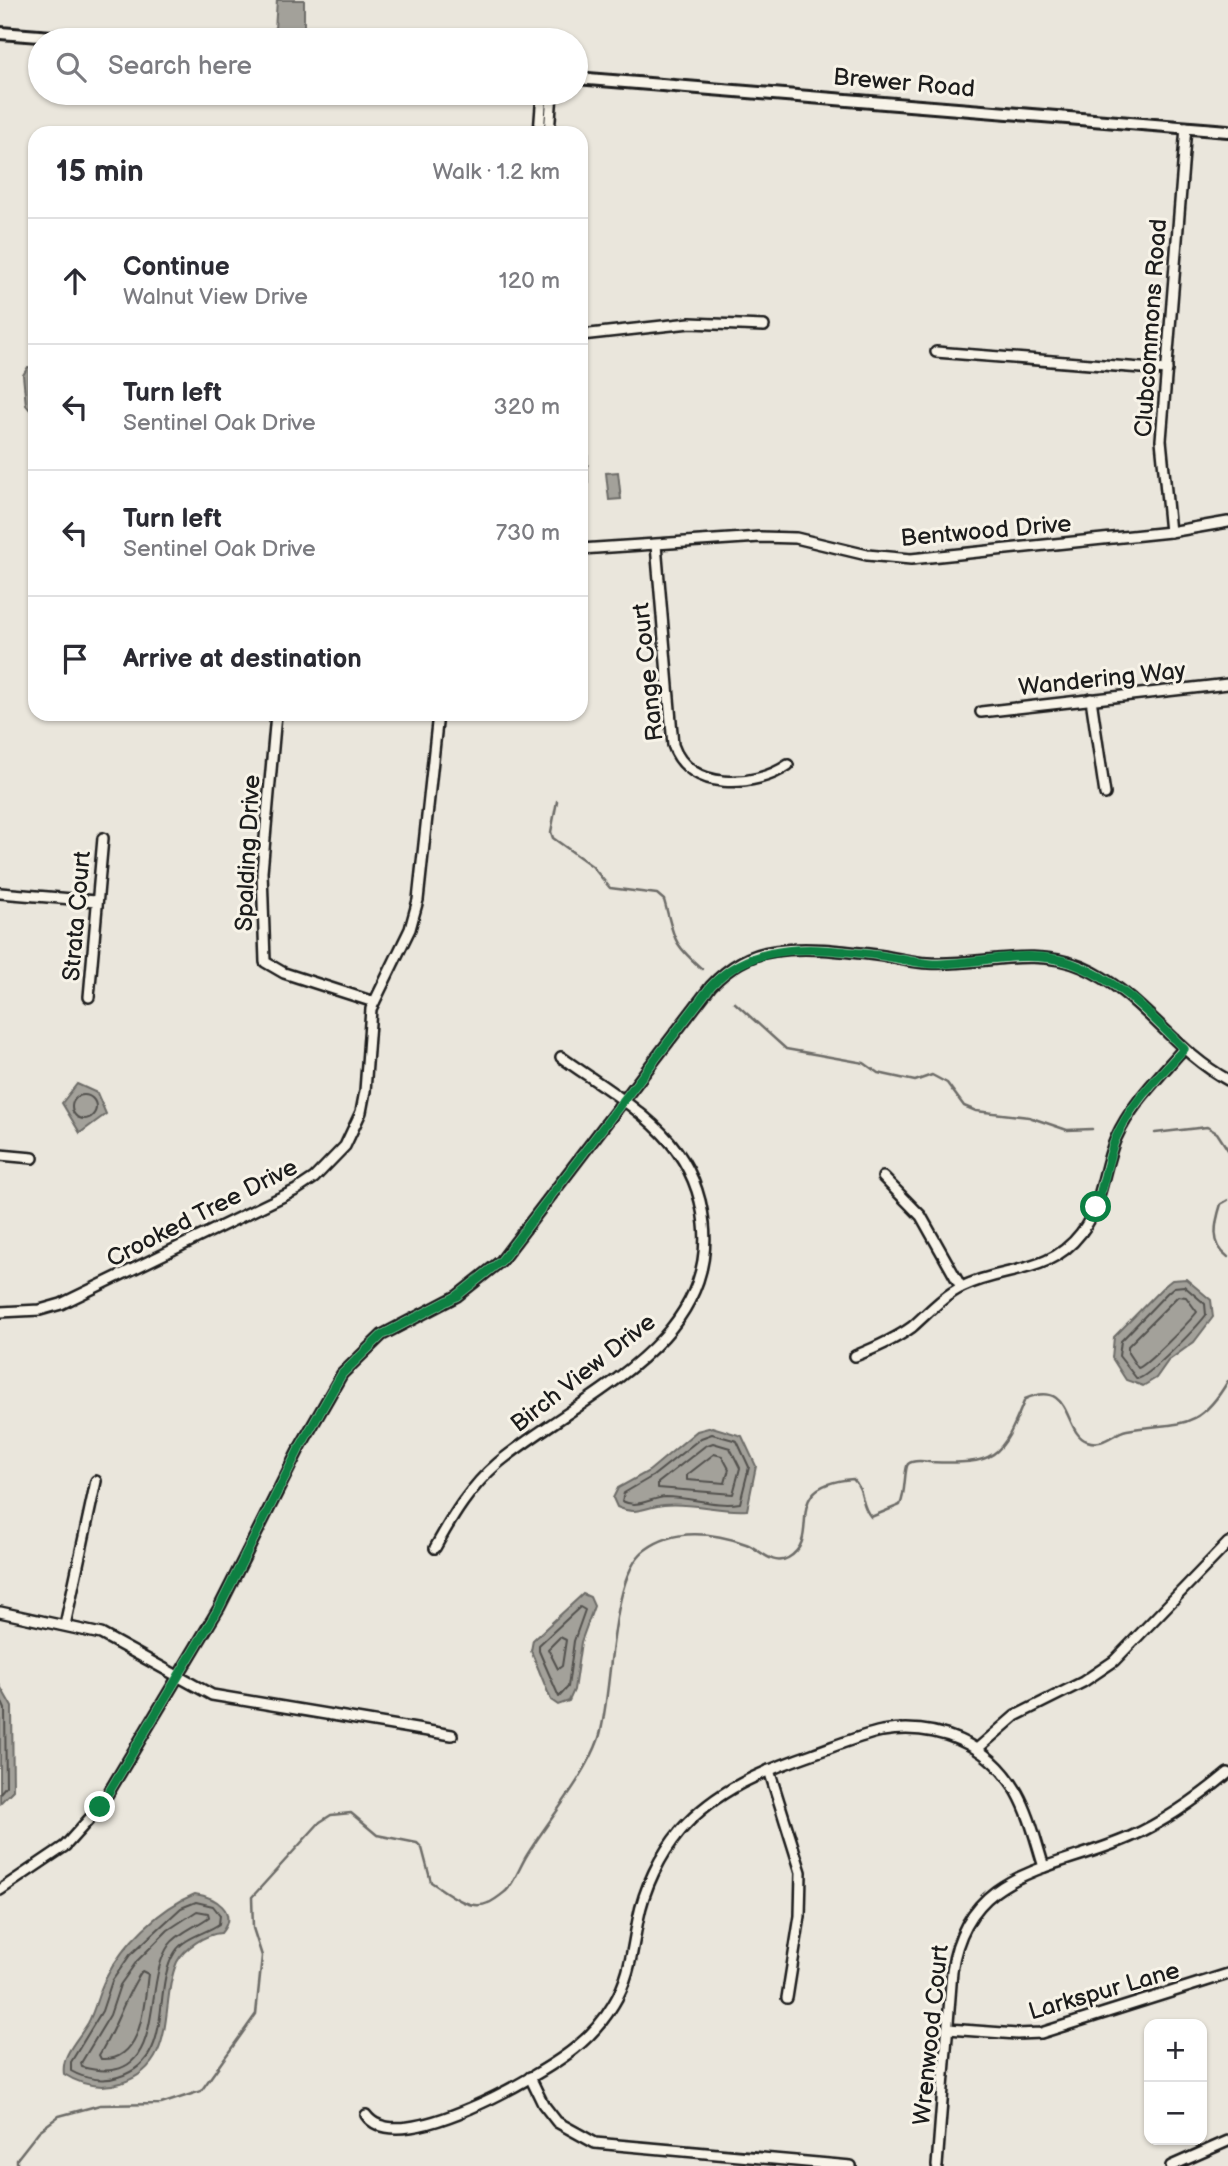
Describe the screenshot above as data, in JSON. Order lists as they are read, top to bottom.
{
  "streets": {
    "street": [
      "Brewer Road",
      "Clubcommons Road",
      "Bentwood Drive",
      "Range Court",
      "Wandering Way",
      "Spalding Drive",
      "Strata Court",
      "Crooked Tree Drive",
      "Birch View Drive",
      "Larkspur Lane",
      "Wrenwood Court"
    ]
  },
  "crossings": [
    ["Brewer Road", "Clubcommons Road"],
    ["Clubcommons Road", "Bentwood Drive"],
    ["Bentwood Drive", "Range Court"],
    ["Spalding Drive", "Crooked Tree Drive"],
    ["Larkspur Lane", "Wrenwood Court"]
  ],
  "page": {
    "search": "Search here",
    "heading": ["15 min", "Walk · 1.2 km"],
    "list": [
      ["Continue", "Walnut View Drive", "120 m"],
      ["Turn left", "Sentinel Oak Drive", "320 m"],
      ["Turn left", "Sentinel Oak Drive", "730 m"],
      "Arrive at destination"
    ],
    "map_buttons": ["+", "−"]
  }
}
